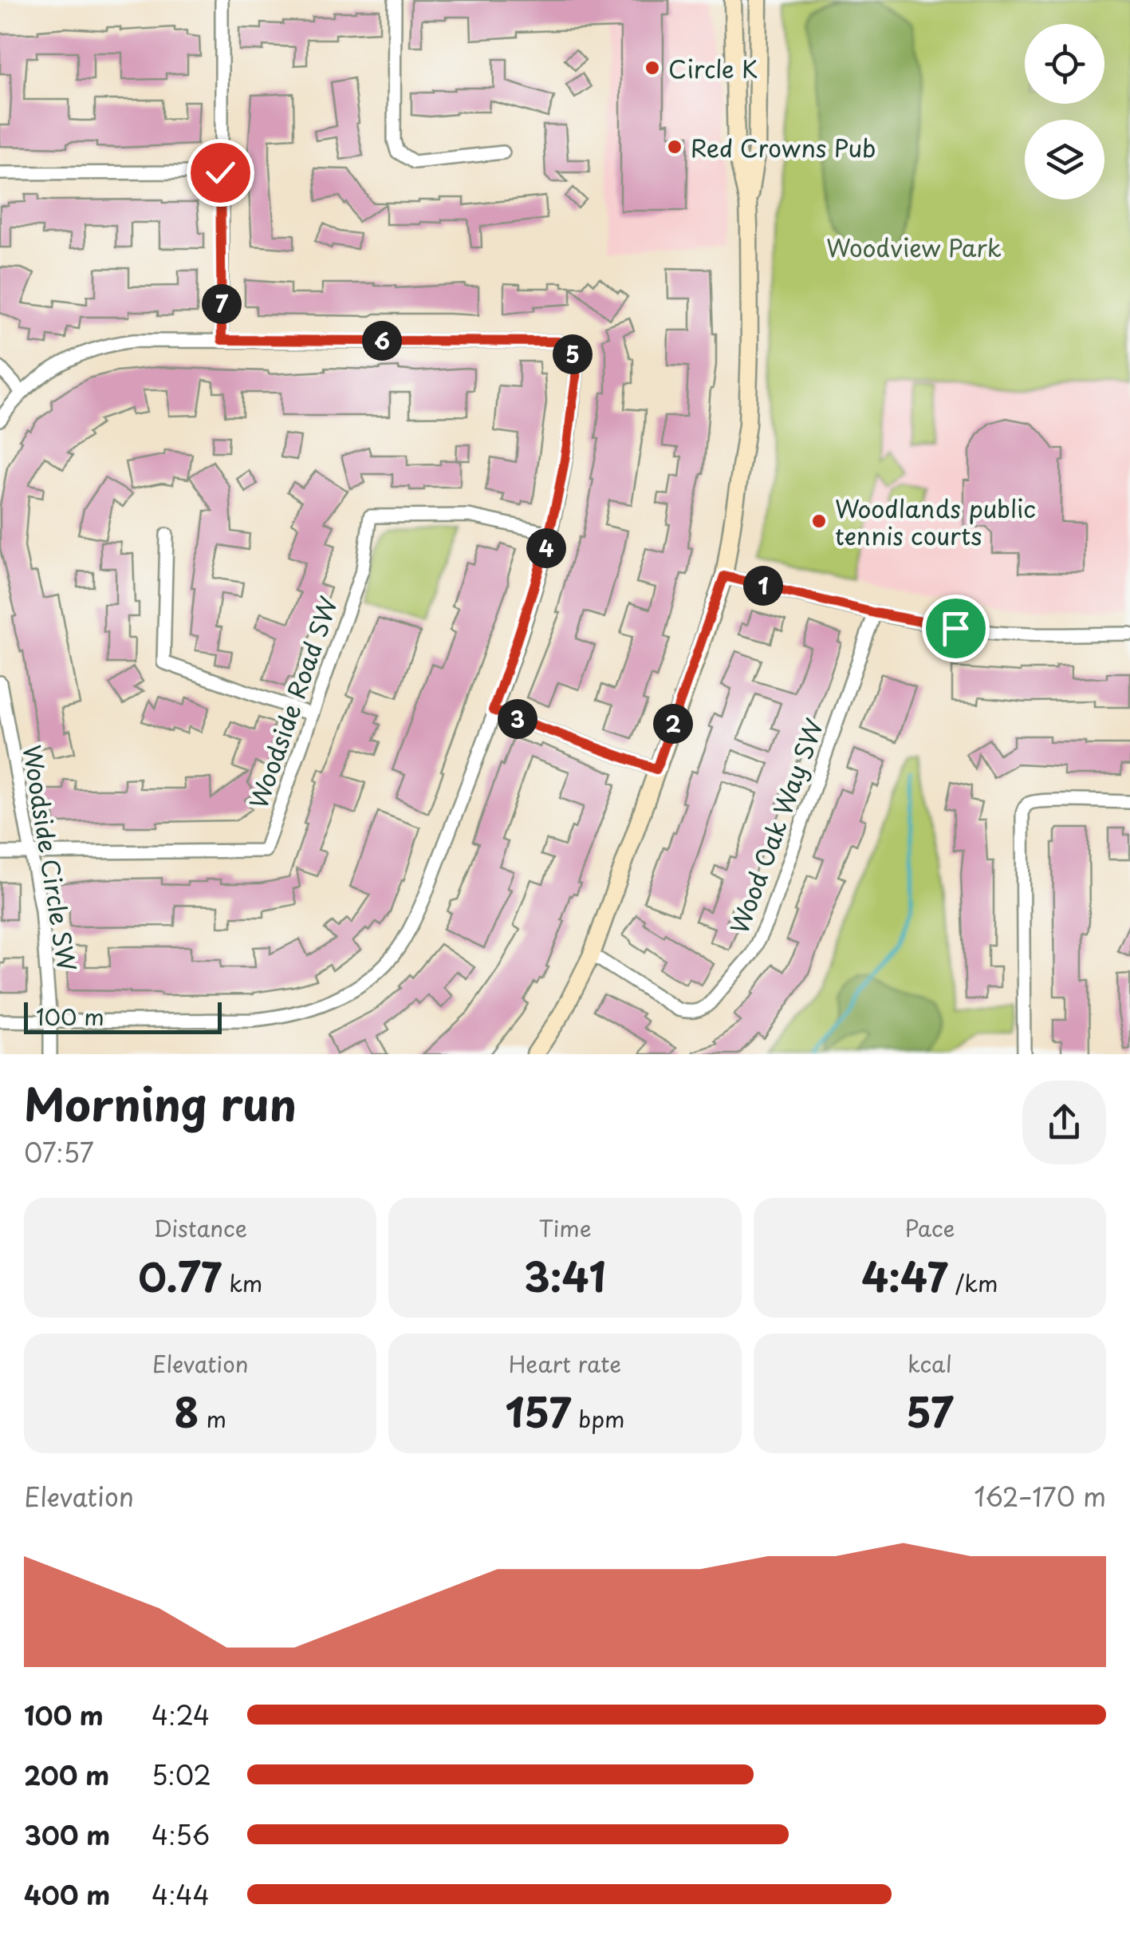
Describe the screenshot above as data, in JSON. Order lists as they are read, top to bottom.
{
  "streets": {
    "street": ["Woodside Road SW", "Wood Oak Way SW", "Woodside Circle SW"]
  },
  "crossings": [
    ["Woodside Road SW", "Woodside Circle SW"]
  ],
  "parks": ["Woodview Park"],
  "places": ["Circle K", "Red Crowns Pub", "Woodlands public tennis courts"],
  "scale_bar": "100 m",
  "page": {
    "pins": [
      "7",
      "6",
      "5",
      "4",
      "1",
      "3",
      "2"
    ],
    "scale": "100 m",
    "heading": ["Morning run", "07:57"],
    "stats": [
      ["Distance", "0.77 km"],
      ["Time", "3:41"],
      ["Pace", "4:47 /km"],
      ["Elevation", "8 m"],
      ["Heart rate", "157 bpm"],
      ["kcal", "57"]
    ],
    "chart": ["Elevation", "162–170 m"],
    "list": [
      {
        "name": "100 m",
        "note": "4:24"
      },
      {
        "name": "200 m",
        "note": "5:02"
      },
      {
        "name": "300 m",
        "note": "4:56"
      },
      {
        "name": "400 m",
        "note": "4:44"
      }
    ]
  }
}
